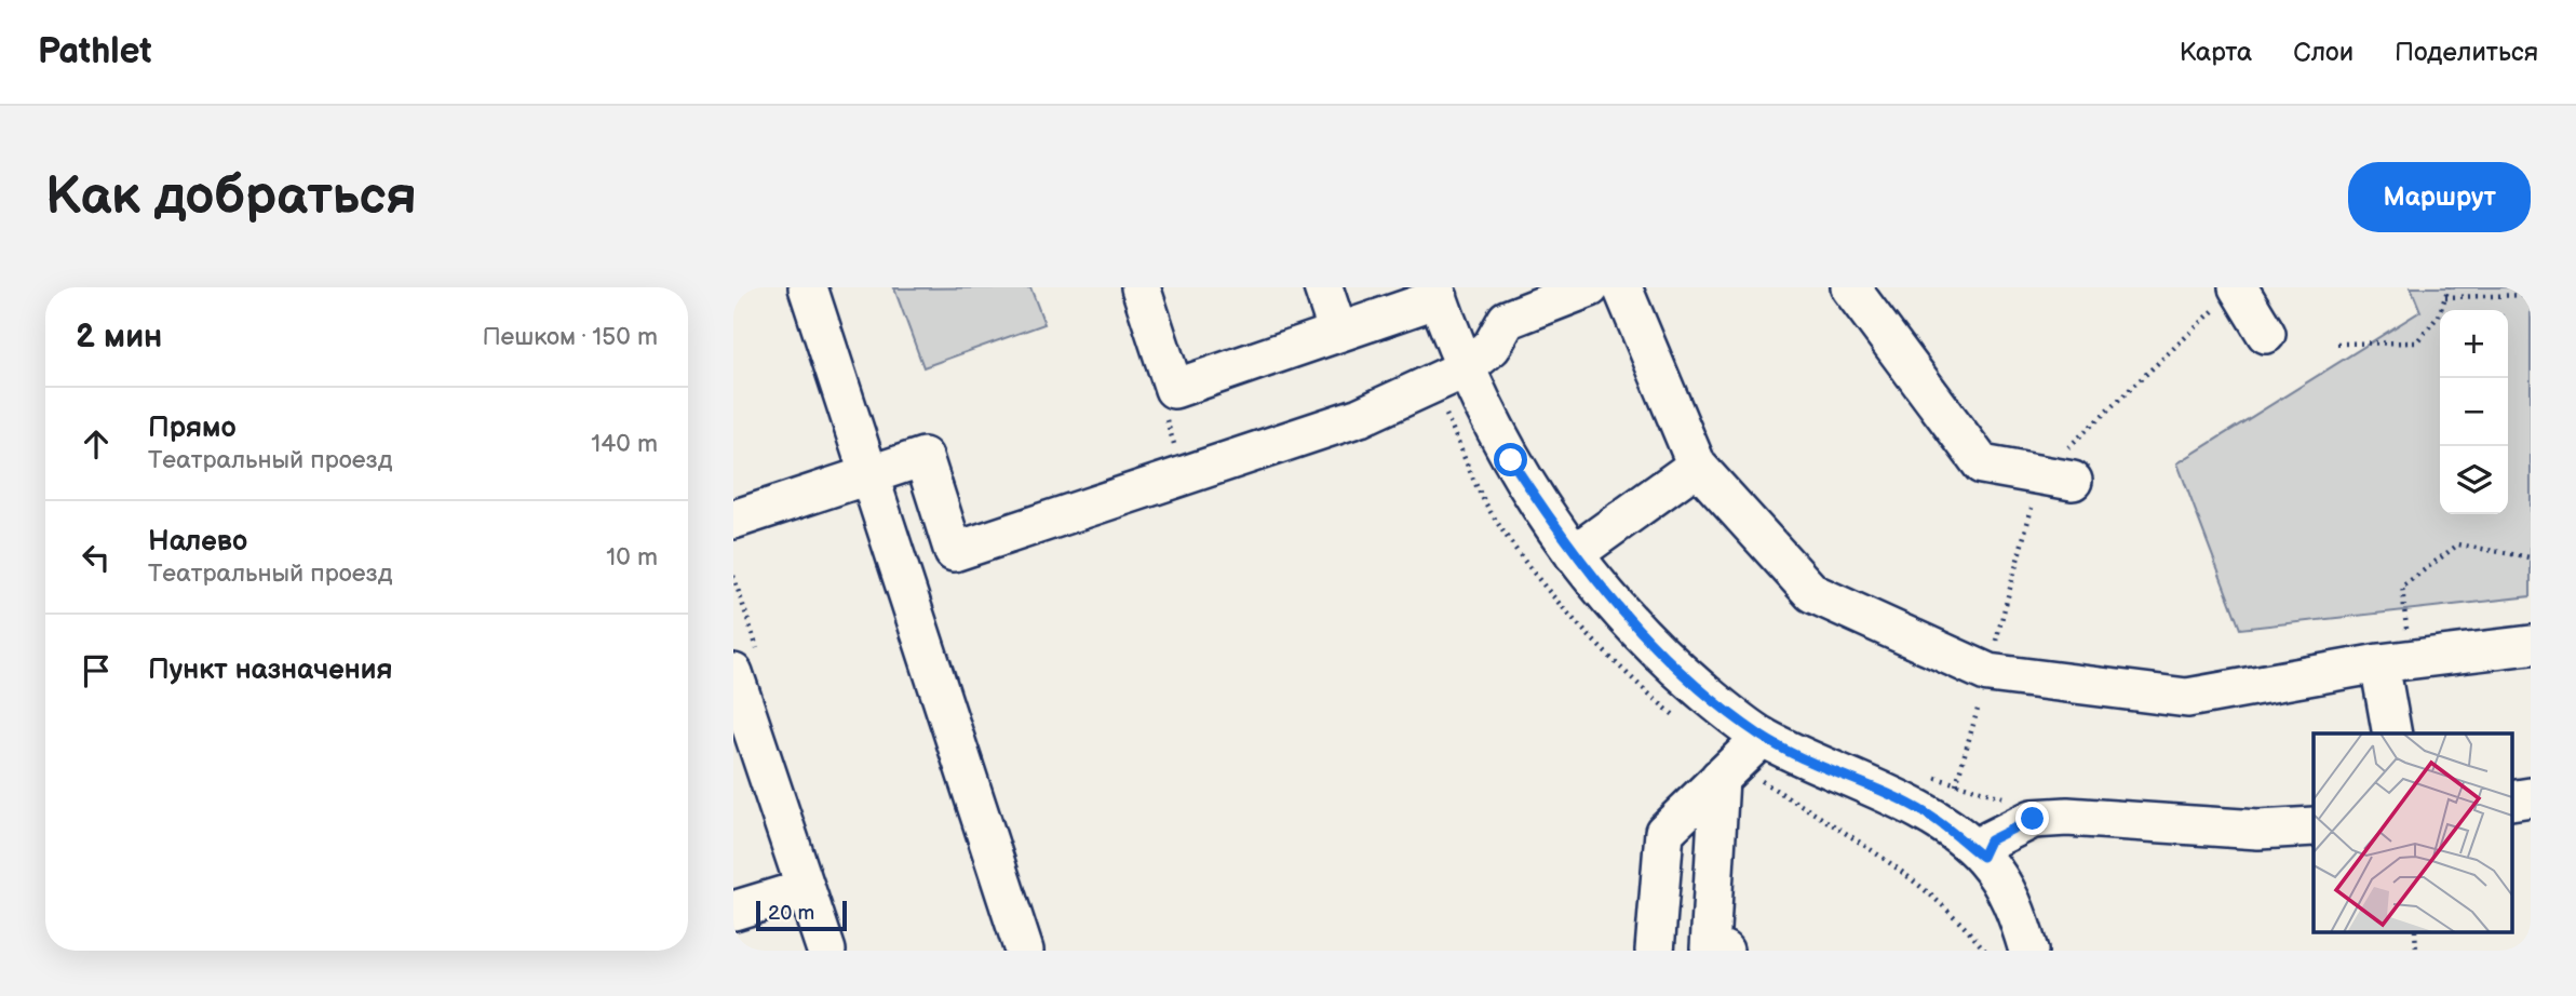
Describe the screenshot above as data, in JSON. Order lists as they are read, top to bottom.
{
  "scale_bar": "20 m",
  "page": {
    "header": "Pathlet",
    "nav": ["Карта", "Слои", "Поделиться"],
    "buttons": "Маршрут",
    "title": "Как добраться",
    "heading": ["2 мин", "Пешком · 150 m"],
    "map_buttons": ["+", "−"],
    "list": [
      ["Прямо", "Театральный проезд", "140 m"],
      ["Налево", "Театральный проезд", "10 m"],
      "Пункт назначения"
    ],
    "scale": "20 m"
  }
}
